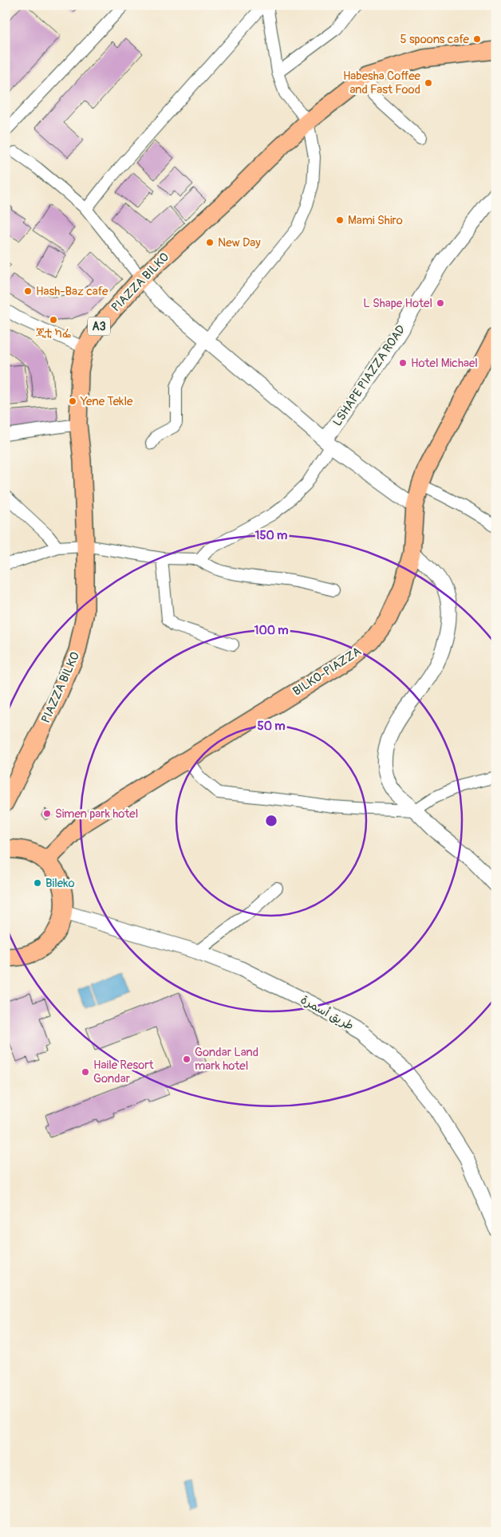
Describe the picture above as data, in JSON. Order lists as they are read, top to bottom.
{
  "streets": {
    "main road": ["PIAZZA BILKO", "A3", "BILKO-PIAZZA"],
    "street": ["LSHAPE PIAZZA ROAD", "طريق أسمرة"]
  },
  "places": [
    "5 spoons cafe",
    "Habesha Coffee and Fast Food",
    "Mami Shiro",
    "New Day",
    "Hash-Baz cafe",
    "L Shape Hotel",
    "ጂቲ ካፌ",
    "Hotel Michael",
    "Yene Tekle",
    "Simen park hotel",
    "Bileko",
    "Gondar Land mark hotel",
    "Haile Resort Gondar"
  ],
  "rings": ["150 m", "100 m", "50 m"]
}
